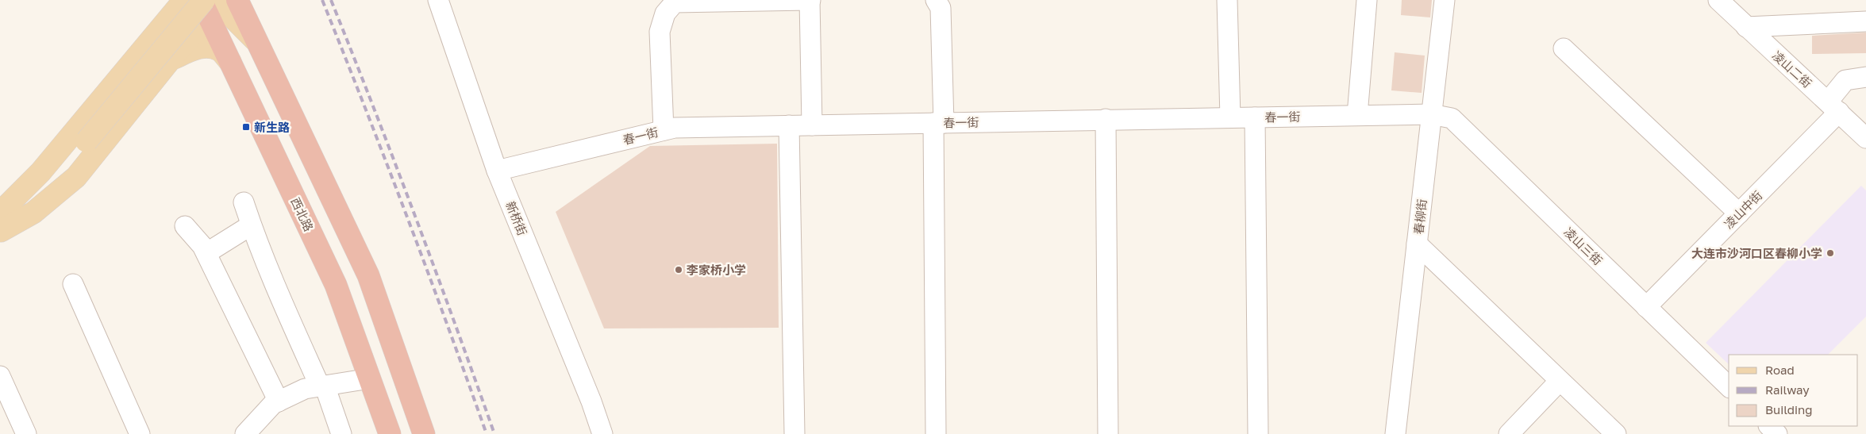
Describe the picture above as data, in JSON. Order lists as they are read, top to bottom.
{
  "streets": {
    "highway": ["西北路"],
    "street": [
      "凌山二街",
      "春一街",
      "凌山中街",
      "春柳街",
      "新桥街",
      "凌山三街"
    ]
  },
  "crossings": [
    ["凌山二街", "凌山中街"],
    ["春一街", "春柳街"],
    ["春一街", "新桥街"],
    ["春一街", "凌山三街"],
    ["凌山中街", "凌山三街"],
    ["春柳街", "凌山三街"]
  ],
  "places": {
    "transit": ["新生路"],
    "other": ["大连市沙河口区春柳小学", "李家桥小学"]
  },
  "legend": ["Road", "Railway", "Building"]
}
